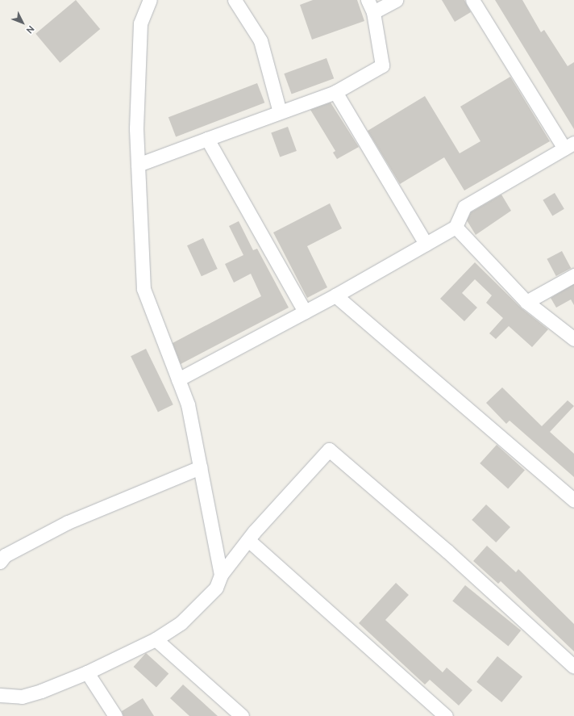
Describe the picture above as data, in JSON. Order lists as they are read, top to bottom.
{
  "north": "bottom right"
}
